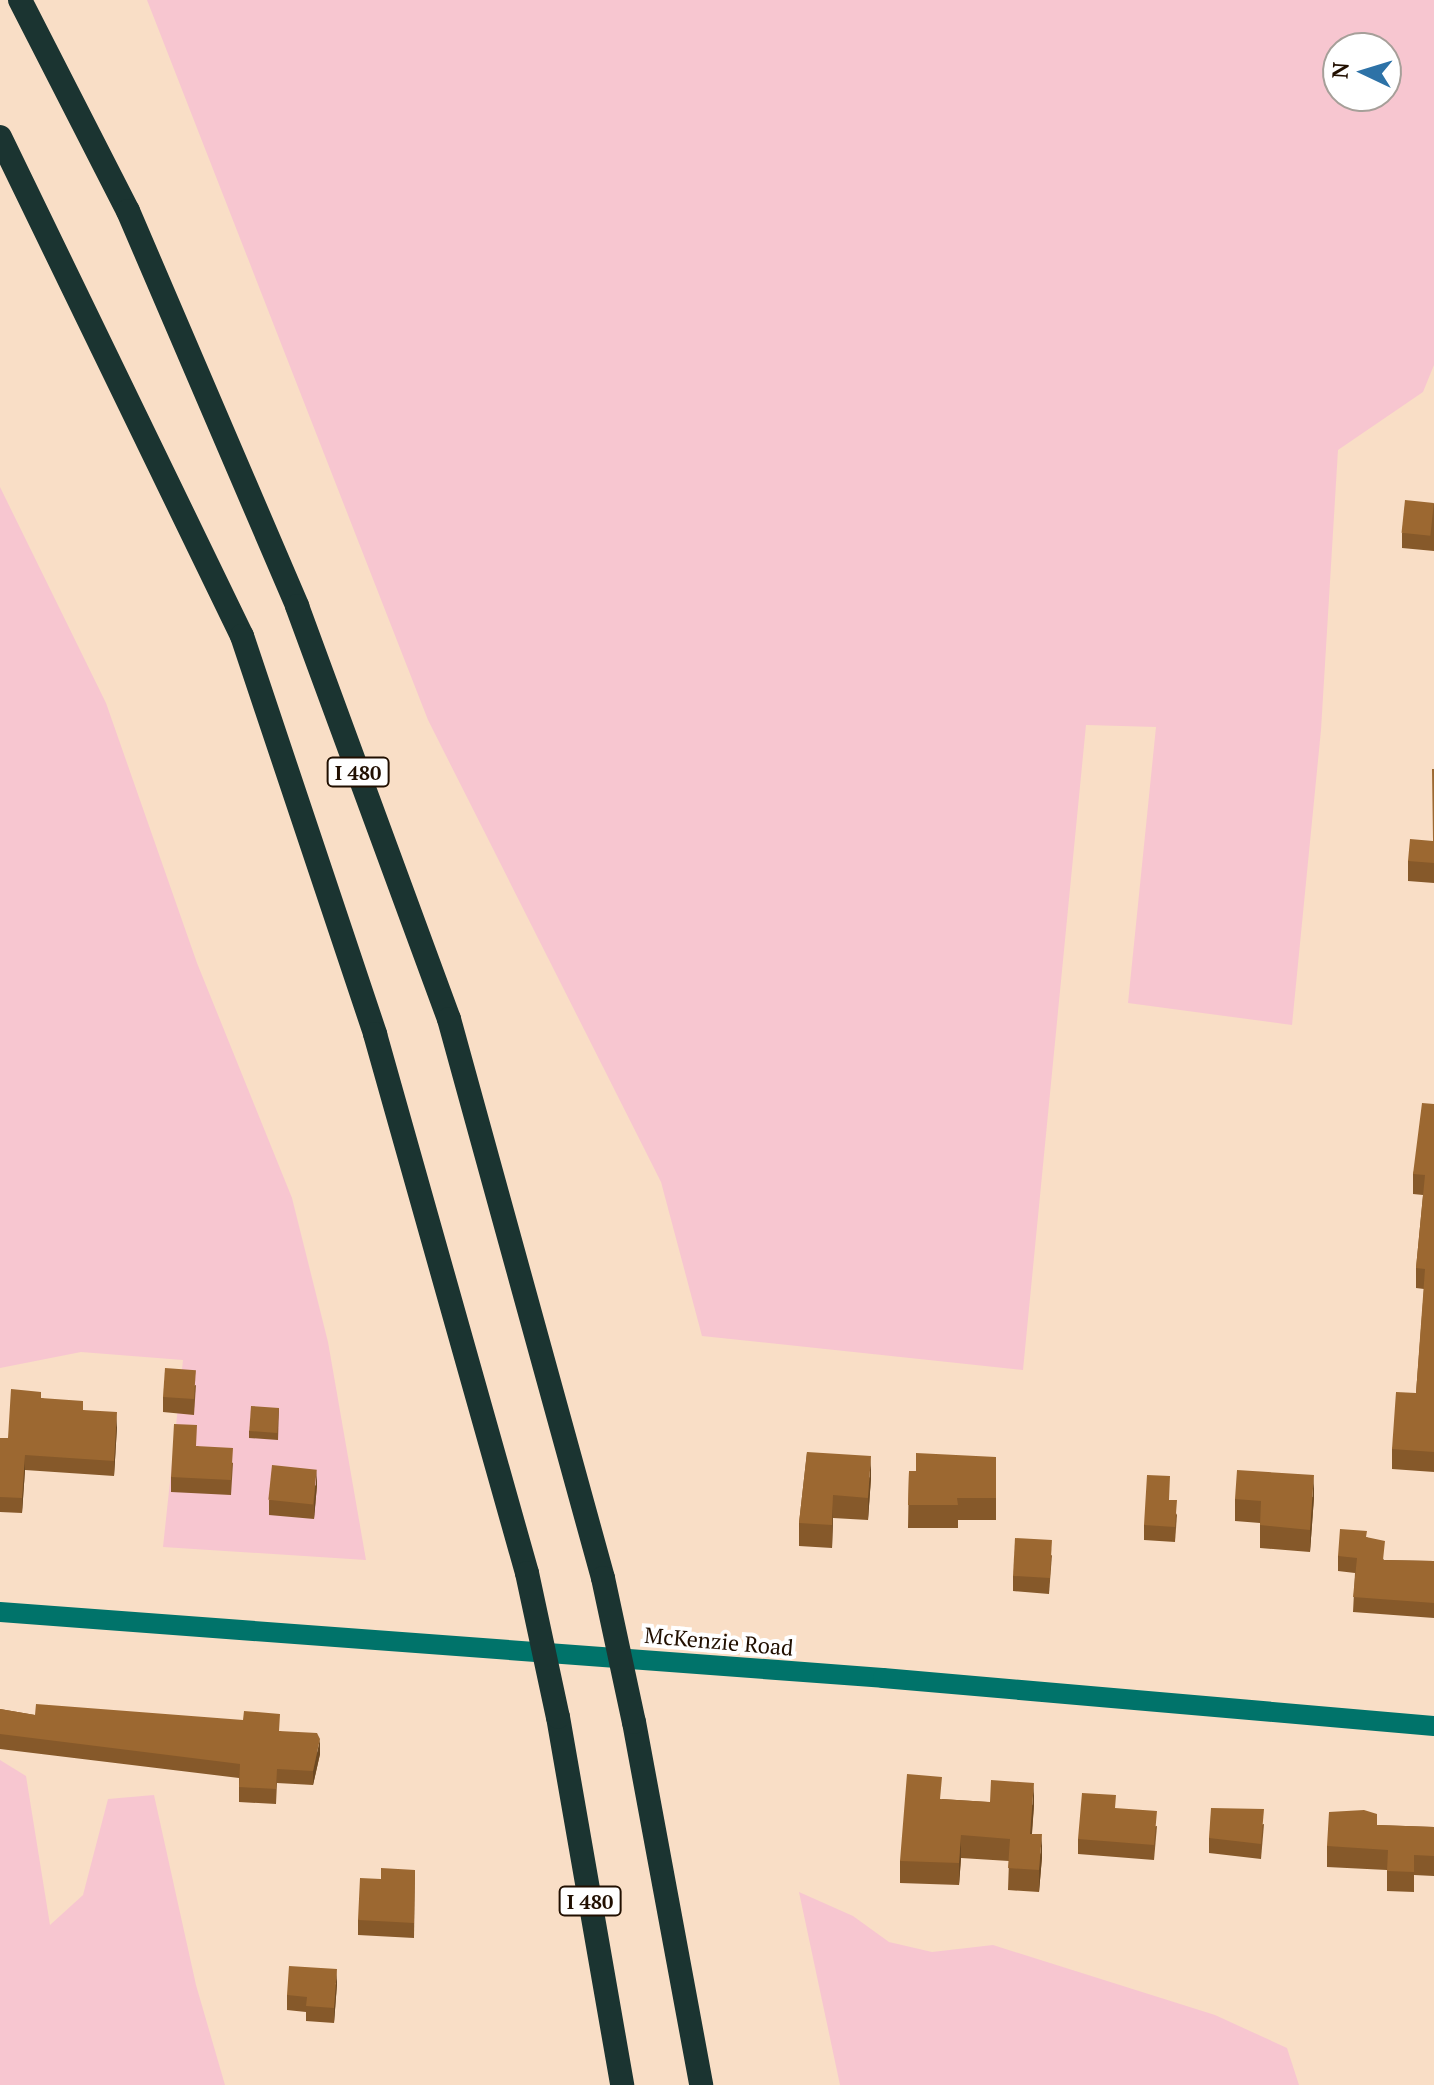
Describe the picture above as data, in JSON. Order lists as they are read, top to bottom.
{
  "streets": {
    "highway": ["I 480"],
    "street": ["McKenzie Road"]
  },
  "north": "left"
}
